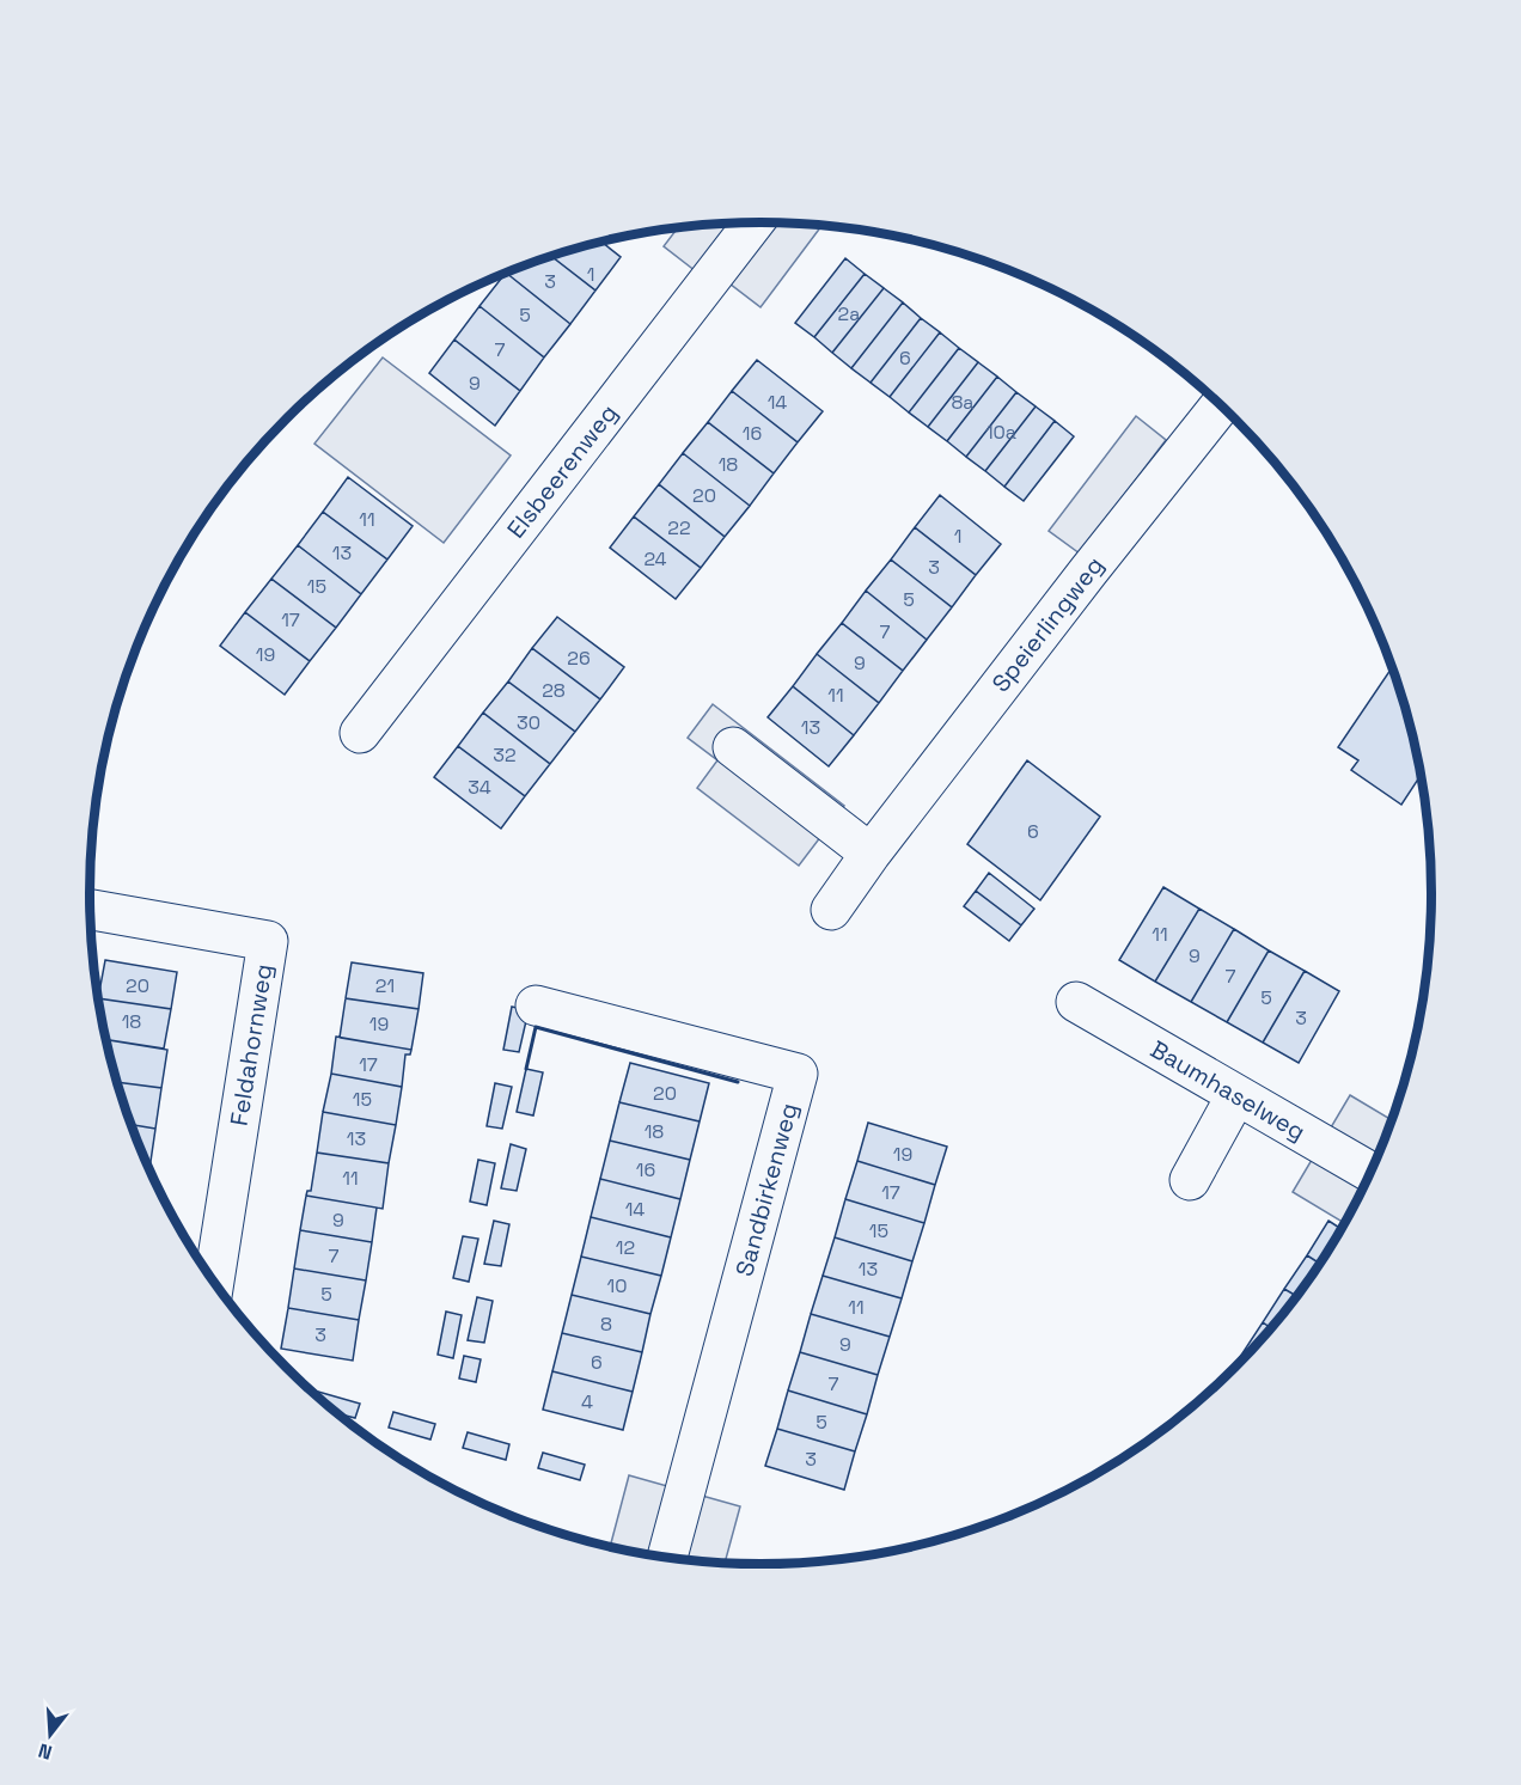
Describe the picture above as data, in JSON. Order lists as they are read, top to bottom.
{
  "streets": {
    "street": [
      "Elsbeerenweg",
      "Speierlingweg",
      "Feldahornweg",
      "Baumhaselweg",
      "Sandbirkenweg"
    ]
  },
  "house_numbers": [
    "1",
    "3",
    "2a",
    "5",
    "7",
    "6",
    "9",
    "14",
    "8a",
    "10a",
    "16",
    "18",
    "20",
    "11",
    "22",
    "1",
    "13",
    "24",
    "3",
    "15",
    "5",
    "17",
    "7",
    "19",
    "26",
    "9",
    "28",
    "11",
    "30",
    "13",
    "32",
    "34",
    "6",
    "11",
    "9",
    "7",
    "20",
    "21",
    "5",
    "3",
    "18",
    "19",
    "17",
    "20",
    "15",
    "18",
    "13",
    "19",
    "16",
    "11",
    "17",
    "14",
    "9",
    "15",
    "12",
    "7",
    "13",
    "10",
    "5",
    "11",
    "8",
    "3",
    "9",
    "6",
    "7",
    "4",
    "5",
    "3"
  ],
  "north": "bottom"
}
